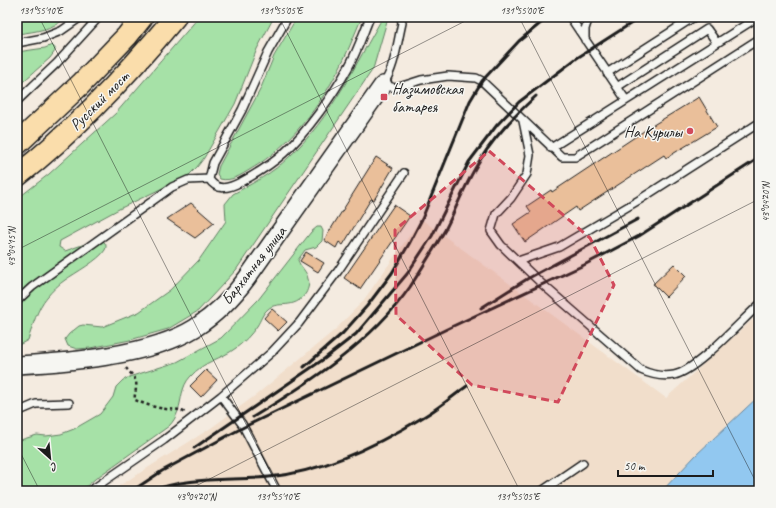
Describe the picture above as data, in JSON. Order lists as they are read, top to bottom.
{
  "streets": {
    "main road": ["Русский мост"],
    "street": ["Бархатная улица"]
  },
  "places": {
    "transit": ["Назимовская батарея"],
    "other": ["На Курилы"]
  },
  "scale_bar": "50 m",
  "north": "bottom right",
  "coordinates": [
    "131°55'10\"E",
    "131°55'05\"E",
    "131°55'00\"E",
    "43°04'20\"N",
    "43°04'15\"N"
  ]
}
